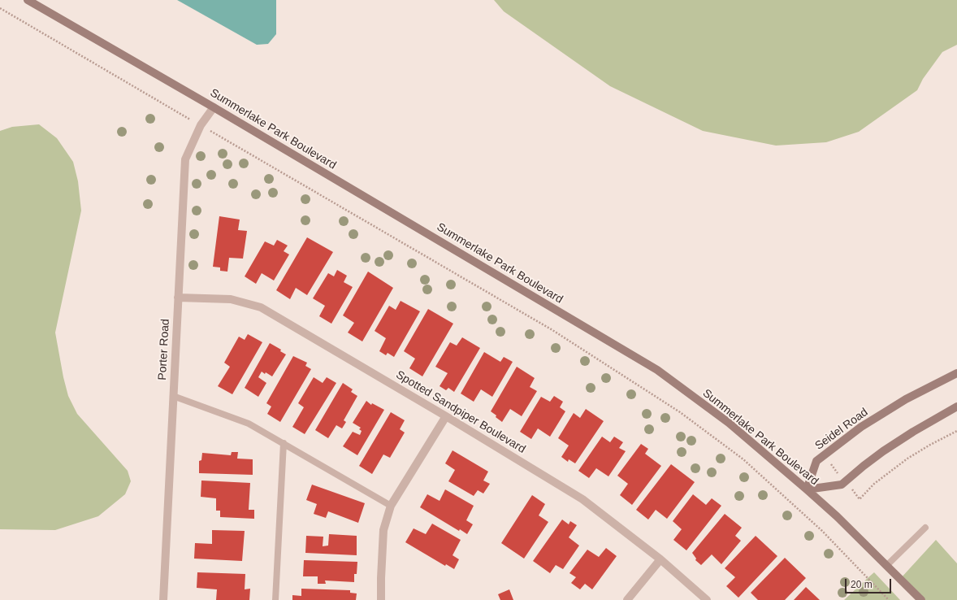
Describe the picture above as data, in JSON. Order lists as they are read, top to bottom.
{
  "streets": {
    "main road": ["Summerlake Park Boulevard", "Seidel Road"],
    "street": ["Porter Road", "Spotted Sandpiper Boulevard"]
  },
  "crossings": [
    ["Summerlake Park Boulevard", "Porter Road"],
    ["Summerlake Park Boulevard", "Seidel Road"],
    ["Porter Road", "Spotted Sandpiper Boulevard"]
  ],
  "scale_bar": "20 m"
}
